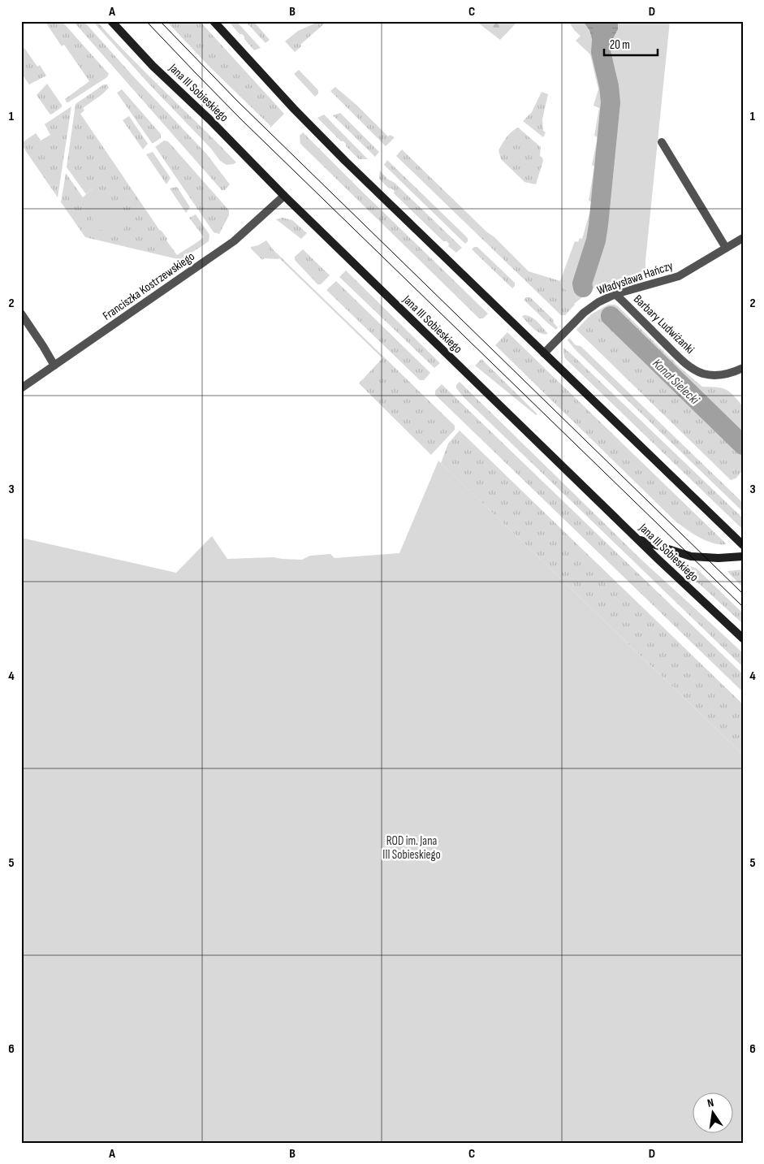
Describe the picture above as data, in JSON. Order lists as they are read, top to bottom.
{
  "streets": {
    "main road": ["Jana III Sobieskiego"],
    "street": ["Władysława Hańczy", "Franciszka Kostrzewskiego", "Barbary Ludwiżanki"]
  },
  "crossings": [
    ["Jana III Sobieskiego", "Franciszka Kostrzewskiego"],
    ["Władysława Hańczy", "Barbary Ludwiżanki"]
  ],
  "water": ["Kanał Sielecki"],
  "parks": ["ROD im. Jana III Sobieskiego"],
  "scale_bar": "20 m",
  "north": "top",
  "grid": {
    "columns": [
      "A",
      "B",
      "C",
      "D"
    ],
    "rows": [
      "1",
      "2",
      "3",
      "4",
      "5",
      "6"
    ]
  }
}
